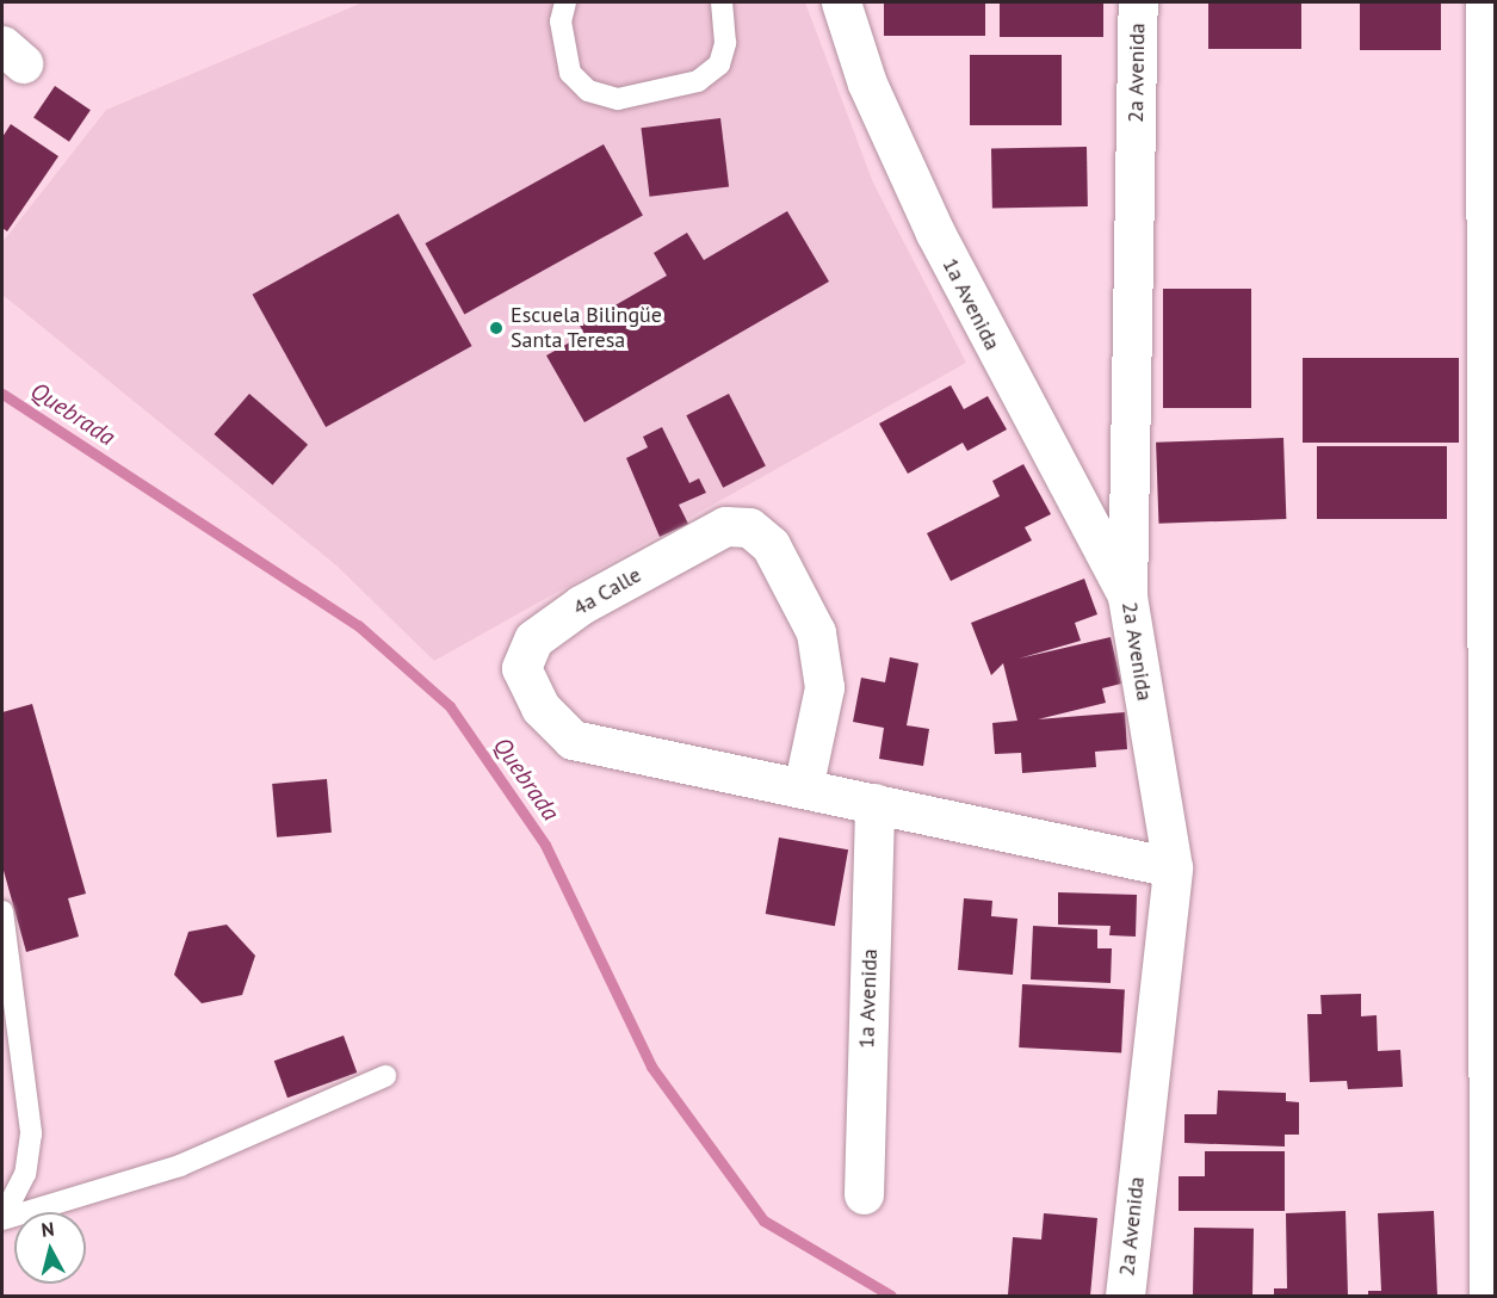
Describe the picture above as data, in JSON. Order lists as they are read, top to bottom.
{
  "streets": {
    "street": ["2a Avenida", "1a Avenida", "4a Calle"]
  },
  "crossings": [
    ["2a Avenida", "1a Avenida"],
    ["2a Avenida", "4a Calle"],
    ["1a Avenida", "4a Calle"]
  ],
  "water": ["Quebrada"],
  "places": ["Escuela Bilingüe Santa Teresa"],
  "north": "top"
}
